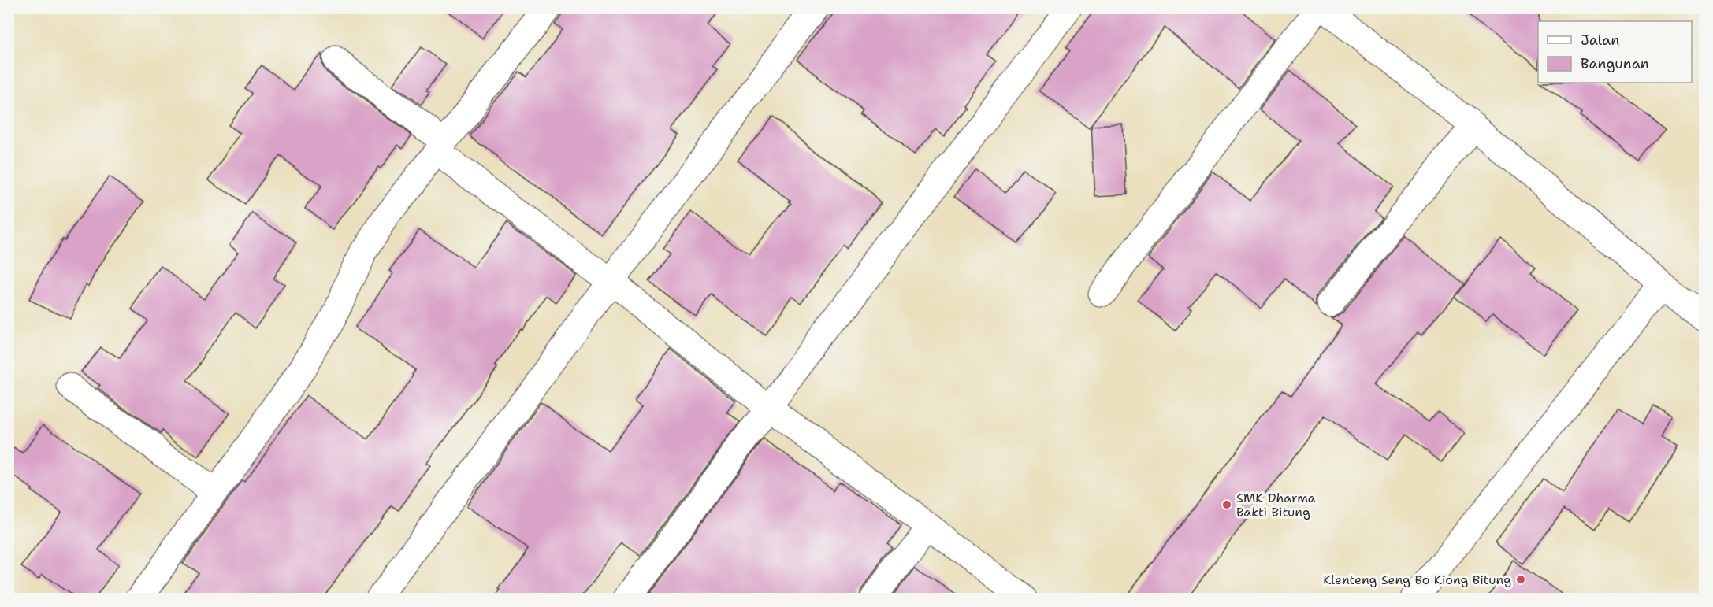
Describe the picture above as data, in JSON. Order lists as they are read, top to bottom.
{
  "places": ["SMK Dharma Bakti Bitung", "Klenteng Seng Bo Kiong Bitung"],
  "legend": ["Jalan", "Bangunan"]
}
